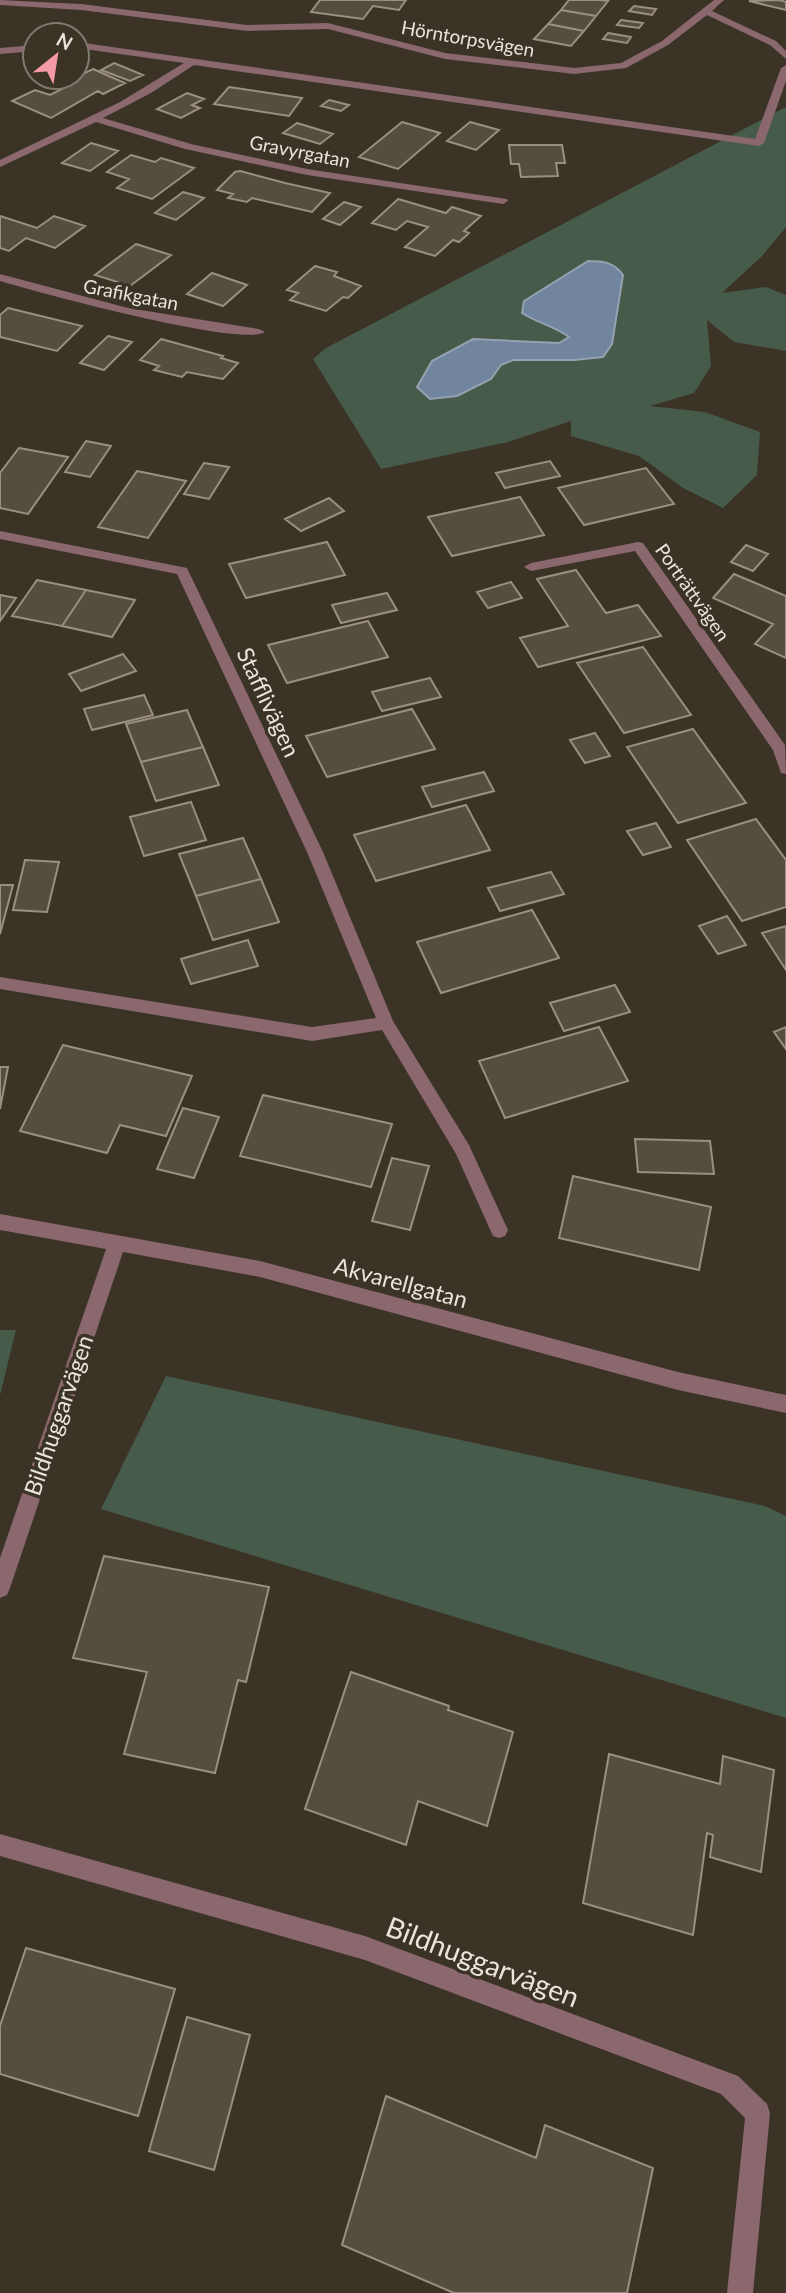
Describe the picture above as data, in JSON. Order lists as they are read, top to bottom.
{
  "streets": {
    "street": [
      "Hörntorpsvägen",
      "Gravyrgatan",
      "Grafikgatan",
      "Porträttvägen",
      "Stafflivägen",
      "Akvarellgatan",
      "Bildhuggarvägen"
    ]
  },
  "crossings": [
    ["Akvarellgatan", "Bildhuggarvägen"]
  ],
  "north": "top right"
}
